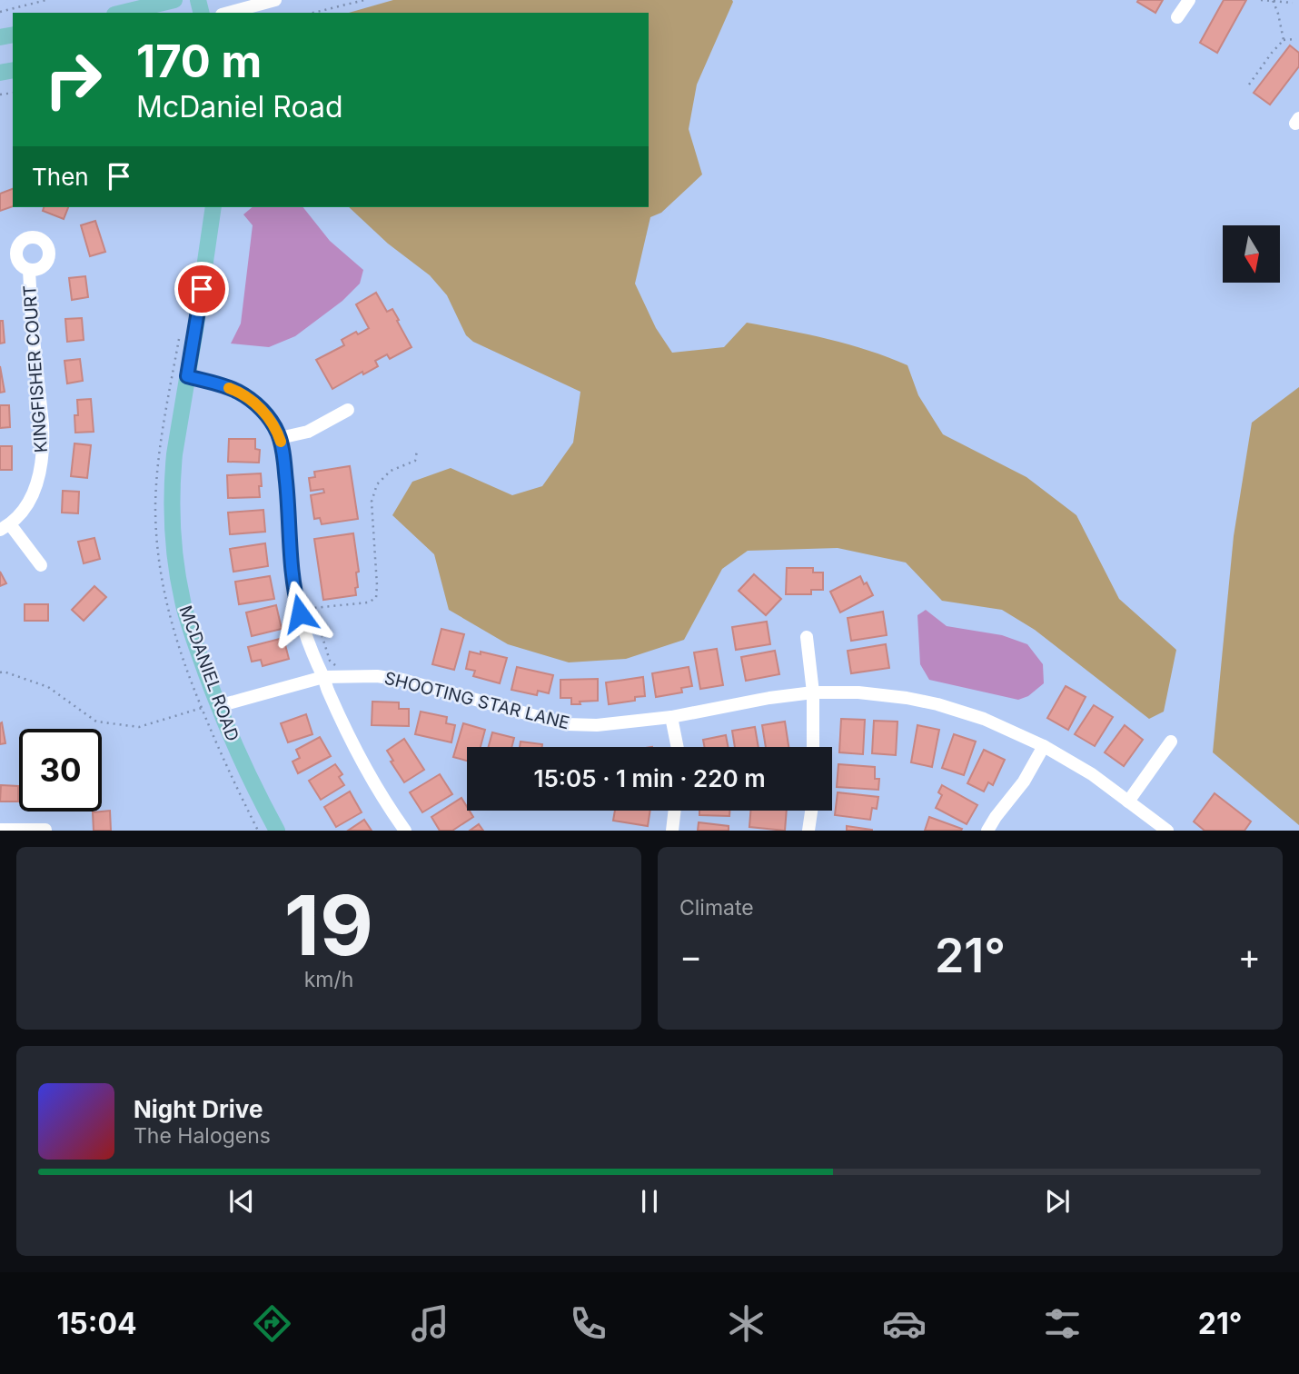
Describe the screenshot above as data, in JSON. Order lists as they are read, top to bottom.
{
  "streets": {
    "main road": ["MCDANIEL ROAD"],
    "street": ["KINGFISHER COURT", "SHOOTING STAR LANE"]
  },
  "crossings": [
    ["MCDANIEL ROAD", "SHOOTING STAR LANE"]
  ],
  "north": "bottom",
  "page": {
    "turn": ["170 m", "McDaniel Road"],
    "then": "Then",
    "limit": "30",
    "trip": "15:05 · 1 min · 220 m",
    "tile": [
      ["19", "km/h"],
      "Climate"
    ],
    "heat": ["−", "21°", "+"],
    "song": ["Night Drive", "The Halogens"],
    "tabs": ["15:04", "21°"]
  }
}
